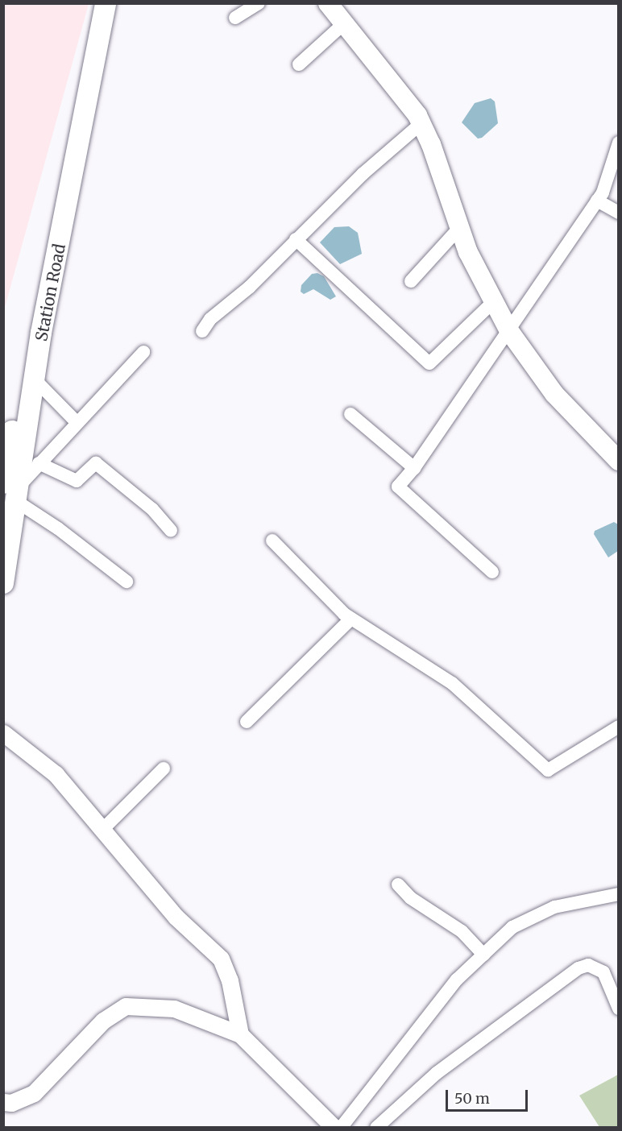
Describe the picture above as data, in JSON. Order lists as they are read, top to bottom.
{
  "streets": {
    "main road": ["Station Road"]
  },
  "scale_bar": "50 m"
}
